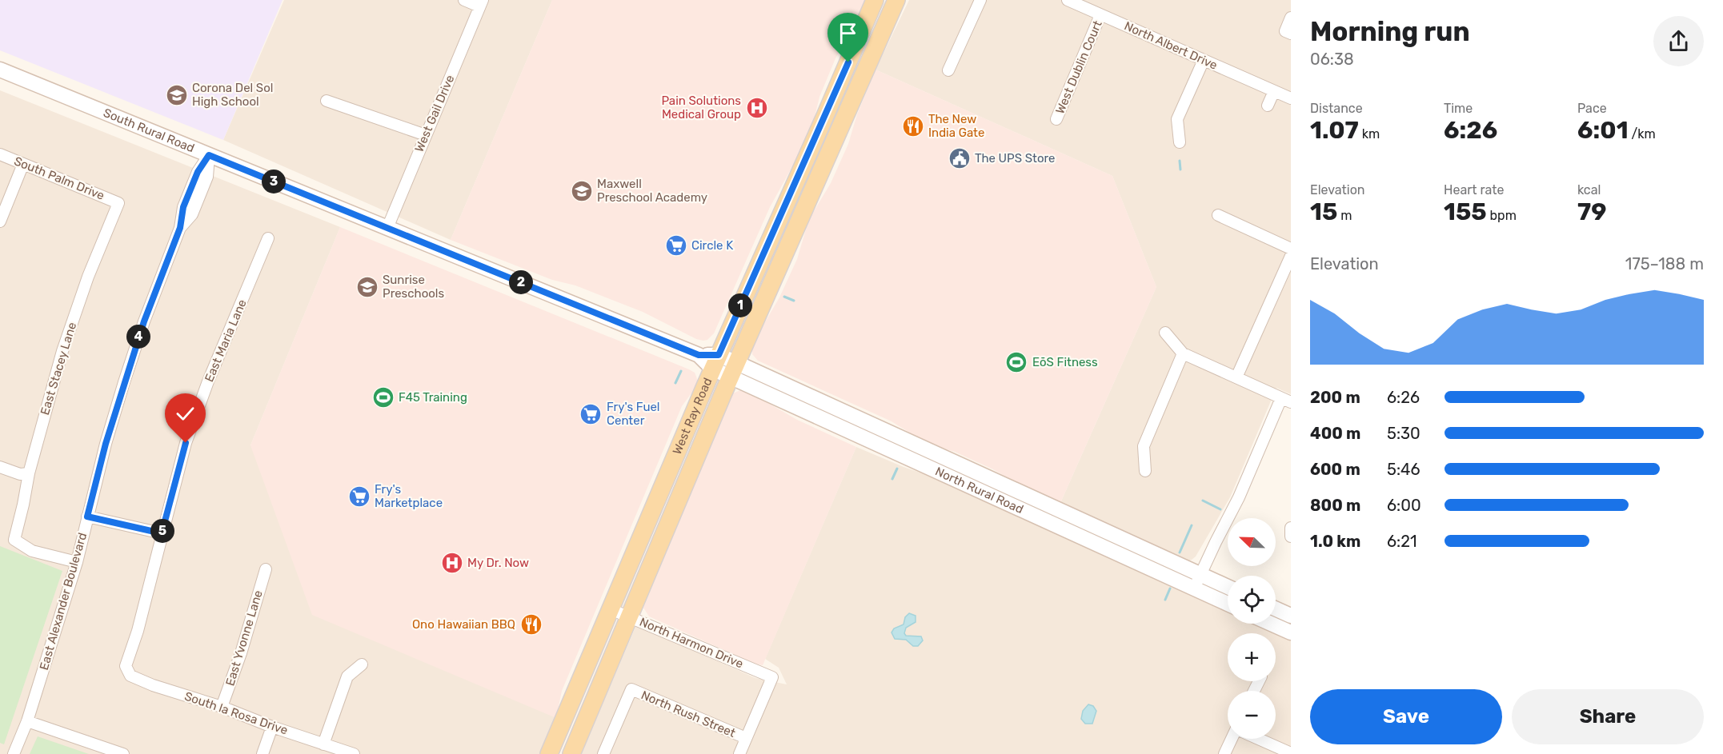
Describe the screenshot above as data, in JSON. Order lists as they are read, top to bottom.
{
  "streets": {
    "main road": ["South Rural Road", "West Ray Road", "North Rural Road"],
    "street": [
      "North Albert Drive",
      "West Dublin Court",
      "West Gail Drive",
      "South Palm Drive",
      "East Maria Lane",
      "East Stacey Lane",
      "East Alexander Boulevard",
      "East Yvonne Lane",
      "North Harmon Drive",
      "South la Rosa Drive",
      "North Rush Street"
    ]
  },
  "crossings": [
    ["North Albert Drive", "West Dublin Court"],
    ["West Gail Drive", "South Rural Road"],
    ["South Rural Road", "West Ray Road"],
    ["South Rural Road", "North Rural Road"],
    ["South Rural Road", "East Alexander Boulevard"],
    ["South Palm Drive", "East Stacey Lane"],
    ["East Maria Lane", "South la Rosa Drive"],
    ["East Stacey Lane", "East Alexander Boulevard"],
    ["West Ray Road", "North Rural Road"],
    ["West Ray Road", "North Harmon Drive"],
    ["East Yvonne Lane", "South la Rosa Drive"],
    ["North Harmon Drive", "North Rush Street"]
  ],
  "places": {
    "school or university": ["Corona Del Sol High School", "Maxwell Preschool Academy", "Sunrise Preschools"],
    "hospital": ["Pain Solutions Medical Group", "My Dr. Now"],
    "restaurant": ["The New India Gate", "Ono Hawaiian BBQ"],
    "public building": ["The UPS Store"],
    "supermarket": ["Circle K", "Fry's Fuel Center", "Fry's Marketplace"],
    "sports": ["EōS Fitness", "F45 Training"]
  },
  "north": "top left",
  "page": {
    "heading": ["Morning run", "06:38"],
    "stats": [
      ["Distance", "1.07 km"],
      ["Time", "6:26"],
      ["Pace", "6:01 /km"],
      ["Elevation", "15 m"],
      ["Heart rate", "155 bpm"],
      ["kcal", "79"]
    ],
    "pins": [
      "3",
      "2",
      "1",
      "4",
      "5"
    ],
    "chart": ["Elevation", "175–188 m"],
    "list": [
      {
        "name": "200 m",
        "note": "6:26"
      },
      {
        "name": "400 m",
        "note": "5:30"
      },
      {
        "name": "600 m",
        "note": "5:46"
      },
      {
        "name": "800 m",
        "note": "6:00"
      },
      {
        "name": "1.0 km",
        "note": "6:21"
      }
    ],
    "map_buttons": ["+", "−"],
    "buttons": ["Save", "Share"]
  }
}
